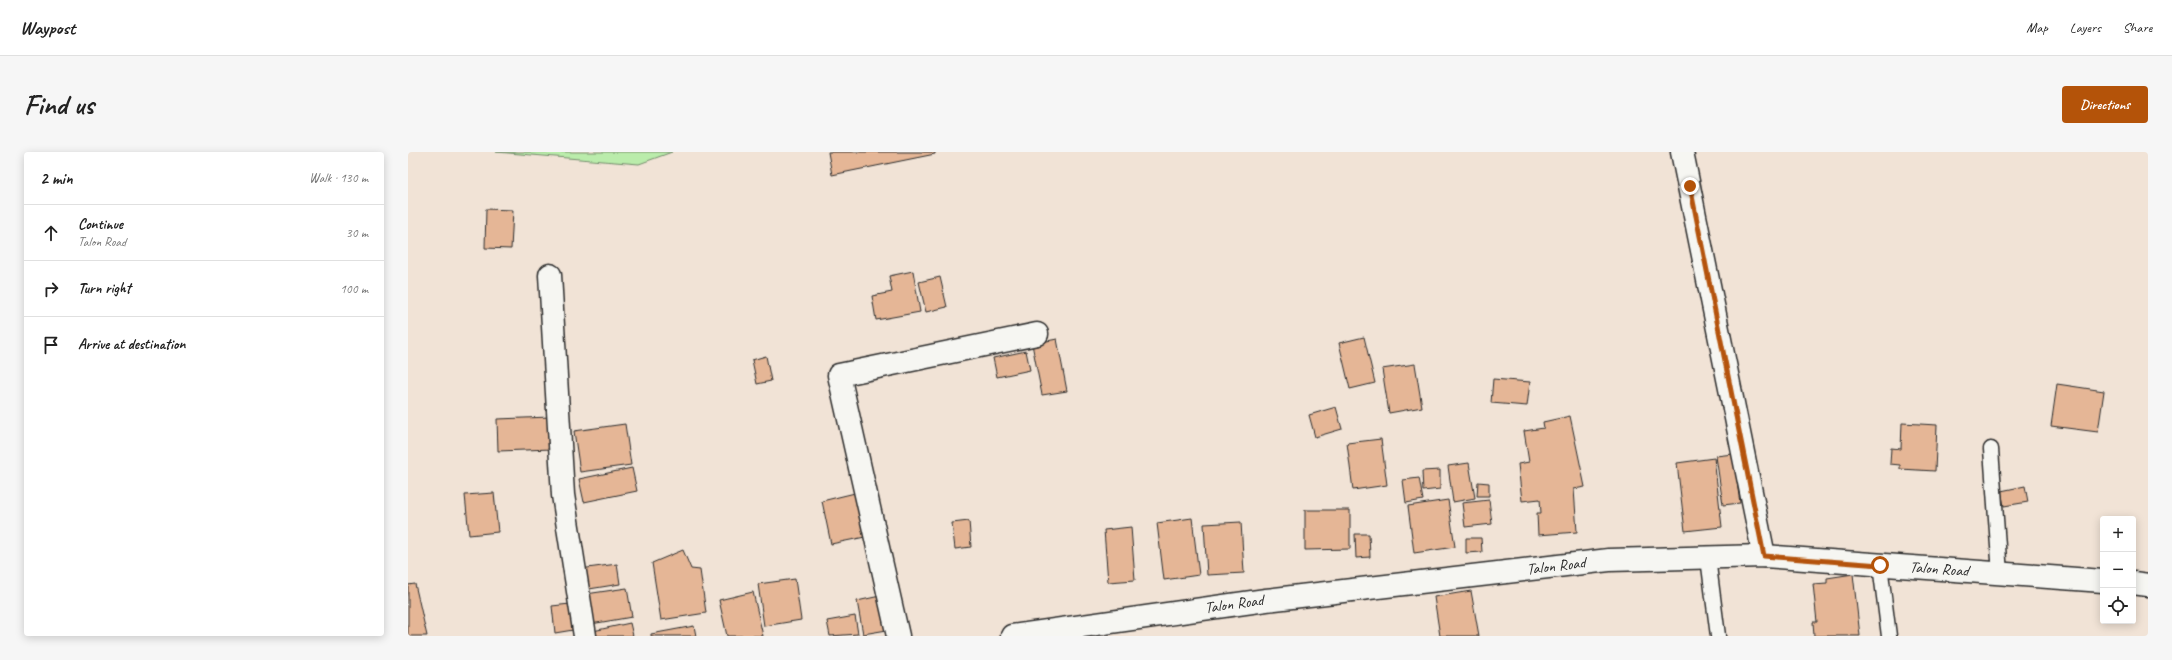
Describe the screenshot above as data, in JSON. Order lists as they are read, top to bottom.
{
  "streets": {
    "street": ["Talon Road"]
  },
  "page": {
    "header": "Waypost",
    "nav": ["Map", "Layers", "Share"],
    "buttons": "Directions",
    "title": "Find us",
    "heading": ["2 min", "Walk · 130 m"],
    "list": [
      ["Continue", "Talon Road", "30 m"],
      ["Turn right", "100 m"],
      "Arrive at destination"
    ],
    "map_buttons": ["+", "−"]
  }
}
